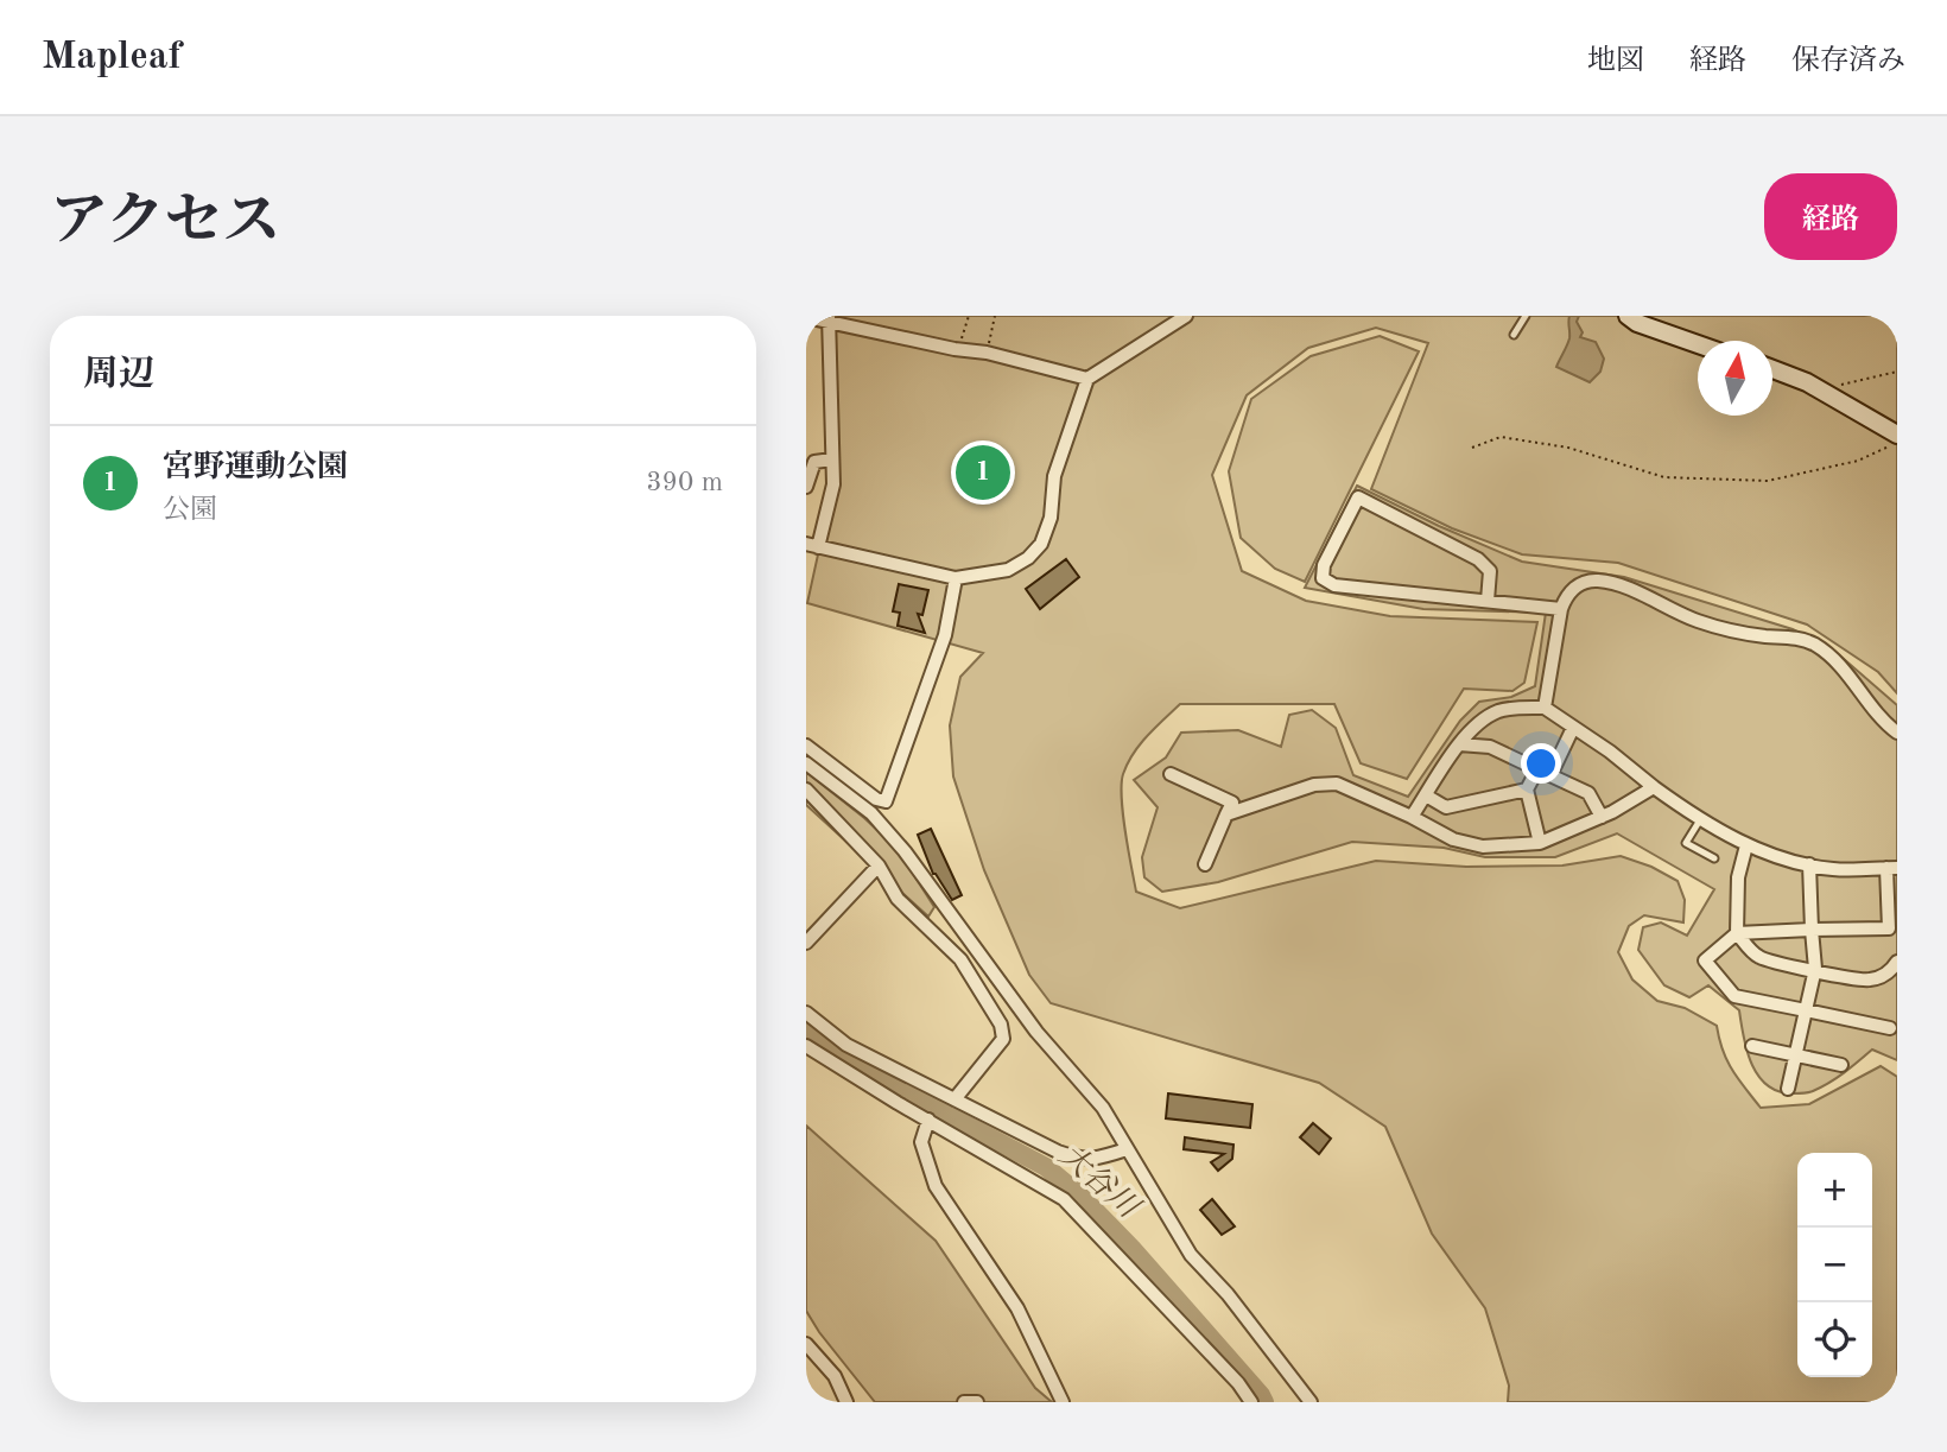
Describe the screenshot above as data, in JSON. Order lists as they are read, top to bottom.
{
  "water": ["大谷川"],
  "north": "top",
  "page": {
    "header": "Mapleaf",
    "nav": ["地図", "経路", "保存済み"],
    "title": "アクセス",
    "buttons": "経路",
    "heading": "周辺",
    "list": [
      {
        "mark": "1",
        "name": "宮野運動公園",
        "note": "公園",
        "value": "390 m"
      }
    ],
    "pins": "1",
    "map_buttons": ["+", "−"]
  }
}
